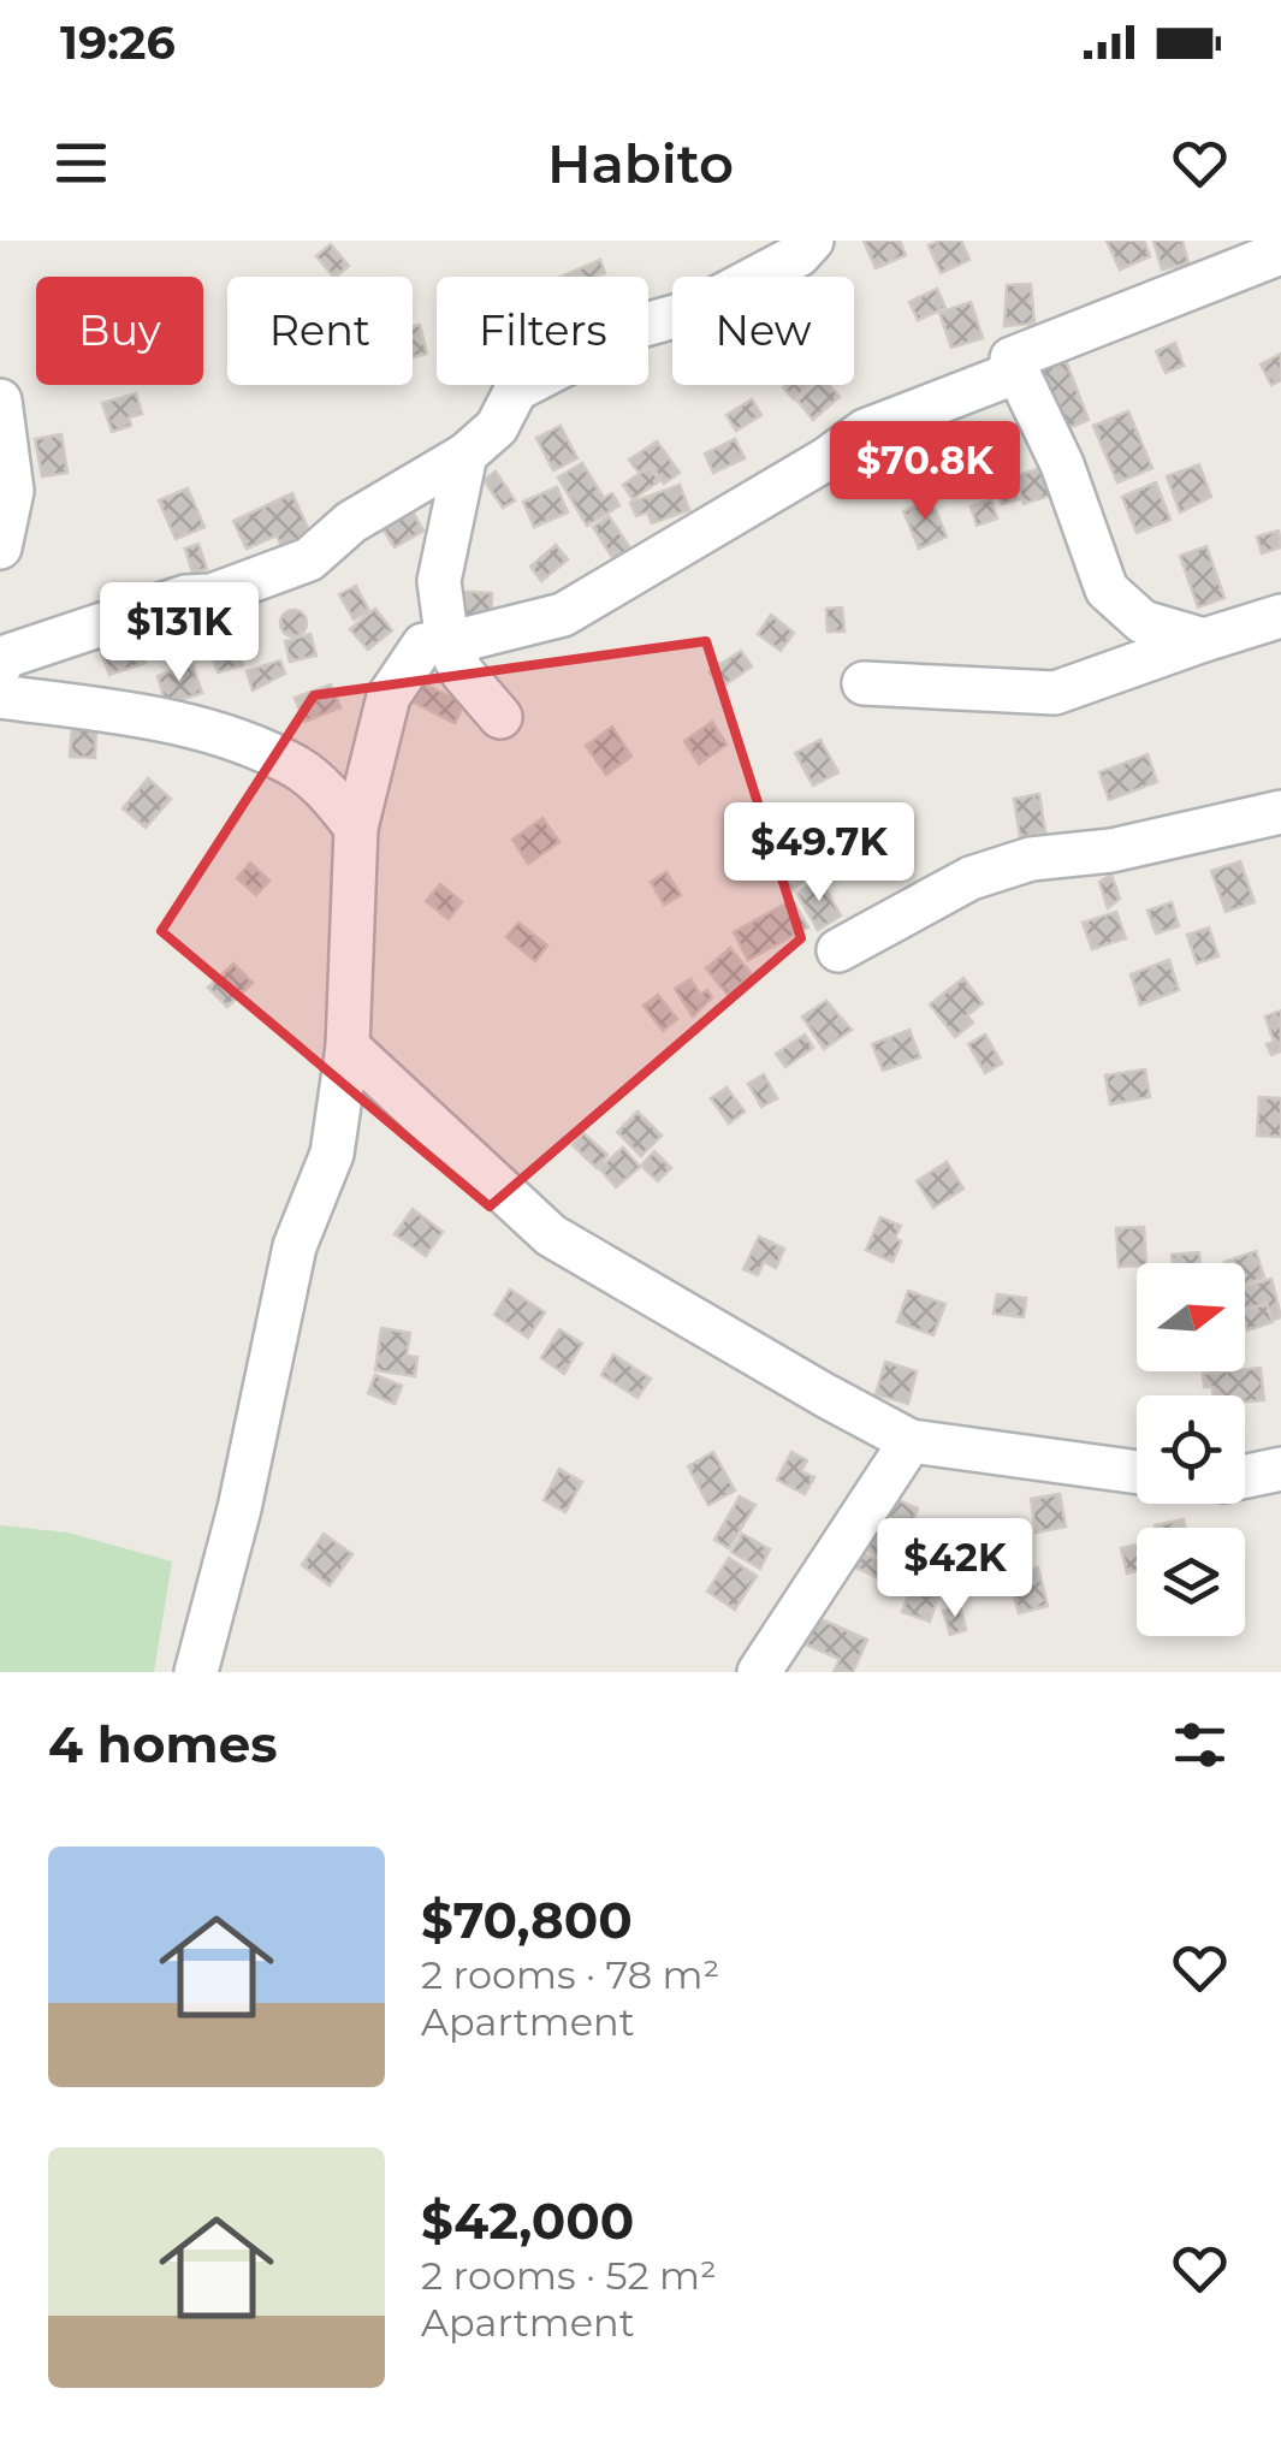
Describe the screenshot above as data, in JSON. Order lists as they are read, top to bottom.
{
  "north": "right",
  "page": {
    "status": "19:26",
    "header": "Habito",
    "chip": [
      "Buy",
      "Rent",
      "Filters",
      "New"
    ],
    "price": [
      "$70.8K",
      "$131K",
      "$49.7K",
      "$42K"
    ],
    "heading": "4 homes",
    "list": [
      {
        "name": "$70,800",
        "note": "2 rooms · 78 m² · Apartment"
      },
      {
        "name": "$42,000",
        "note": "2 rooms · 52 m² · Apartment"
      }
    ]
  }
}
